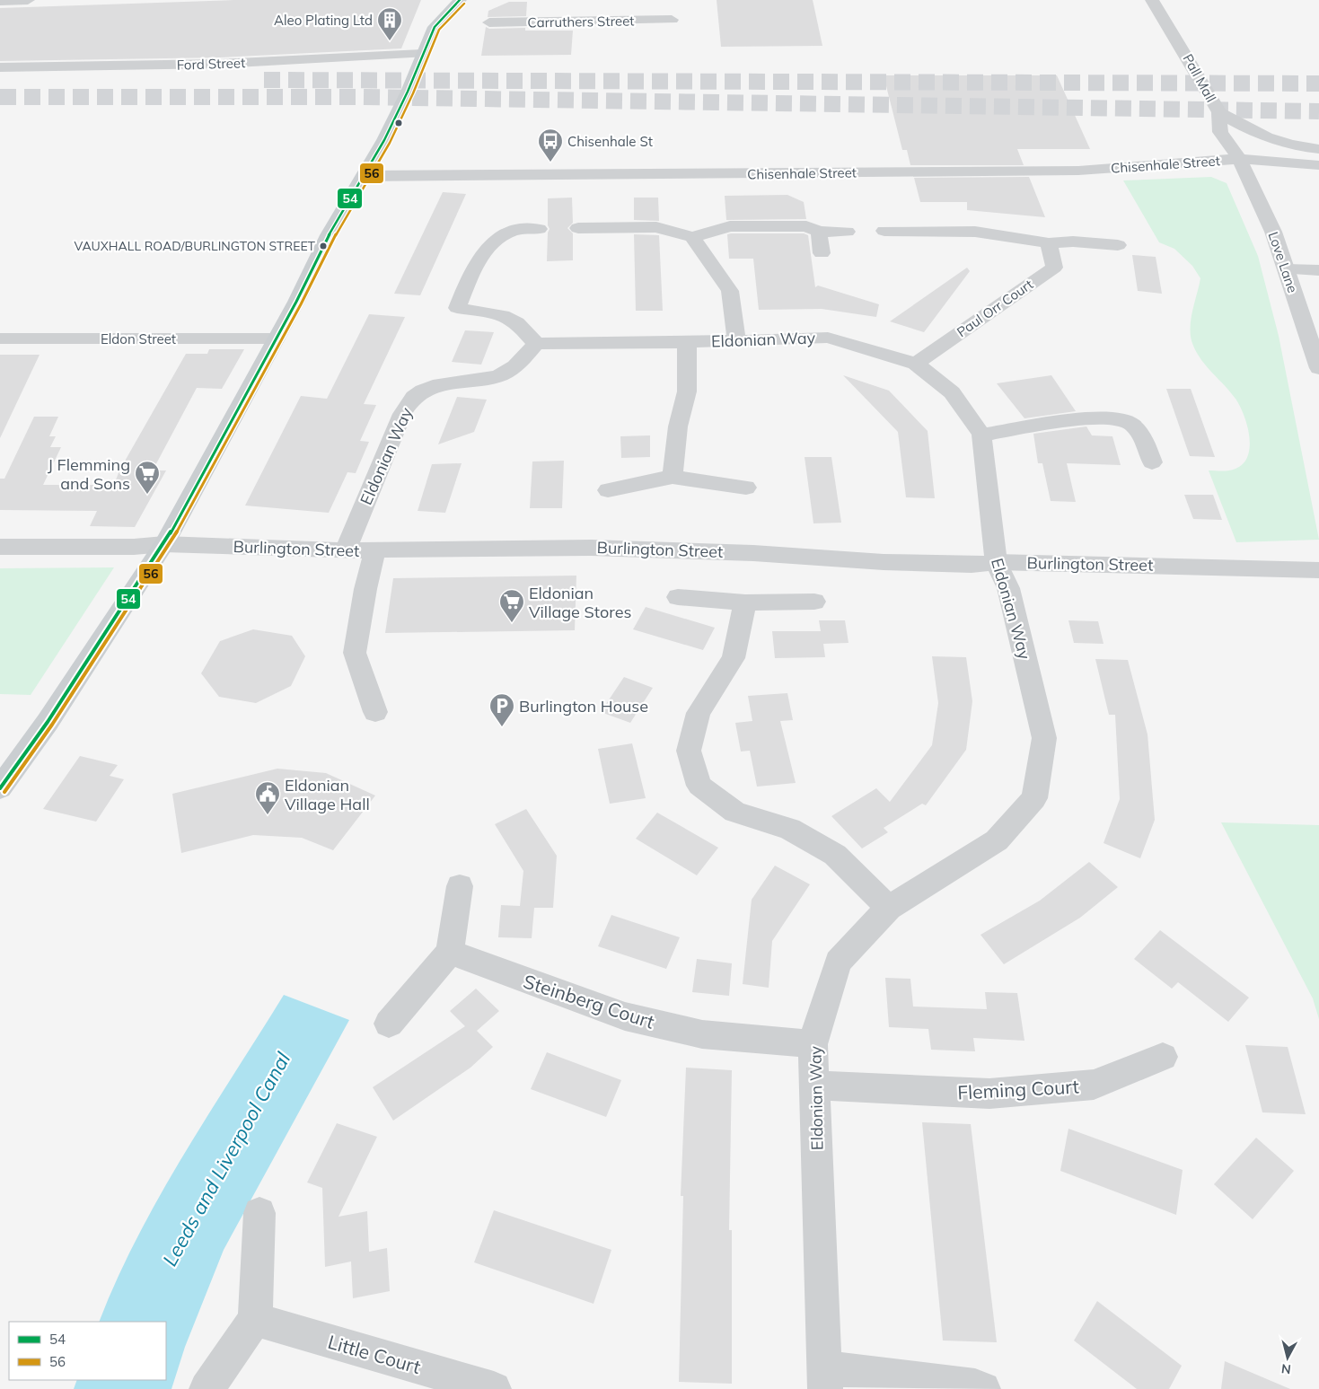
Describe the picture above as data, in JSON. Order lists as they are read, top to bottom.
{
  "streets": {
    "street": [
      "Carruthers Street",
      "Ford Street",
      "Pall Mall",
      "Chisenhale Street",
      "Love Lane",
      "Paul Orr Court",
      "Eldon Street",
      "Eldonian Way",
      "Burlington Street",
      "Steinberg Court",
      "Fleming Court",
      "Little Court"
    ]
  },
  "crossings": [
    ["Pall Mall", "Chisenhale Street"],
    ["Pall Mall", "Love Lane"],
    ["Chisenhale Street", "Love Lane"],
    ["Paul Orr Court", "Eldonian Way"],
    ["Eldonian Way", "Burlington Street"],
    ["Eldonian Way", "Steinberg Court"],
    ["Eldonian Way", "Fleming Court"]
  ],
  "water": ["Leeds and Liverpool Canal"],
  "places": {
    "building": ["Aleo Plating Ltd"],
    "bus stop": ["Chisenhale St"],
    "other": ["VAUXHALL ROAD/BURLINGTON STREET"],
    "supermarket": ["J Flemming and Sons", "Eldonian Village Stores"],
    "parking": ["Burlington House"],
    "public building": ["Eldonian Village Hall"]
  },
  "lines": ["transit line 54", "transit line 56"],
  "legend": ["54", "56"],
  "north": "bottom"
}
